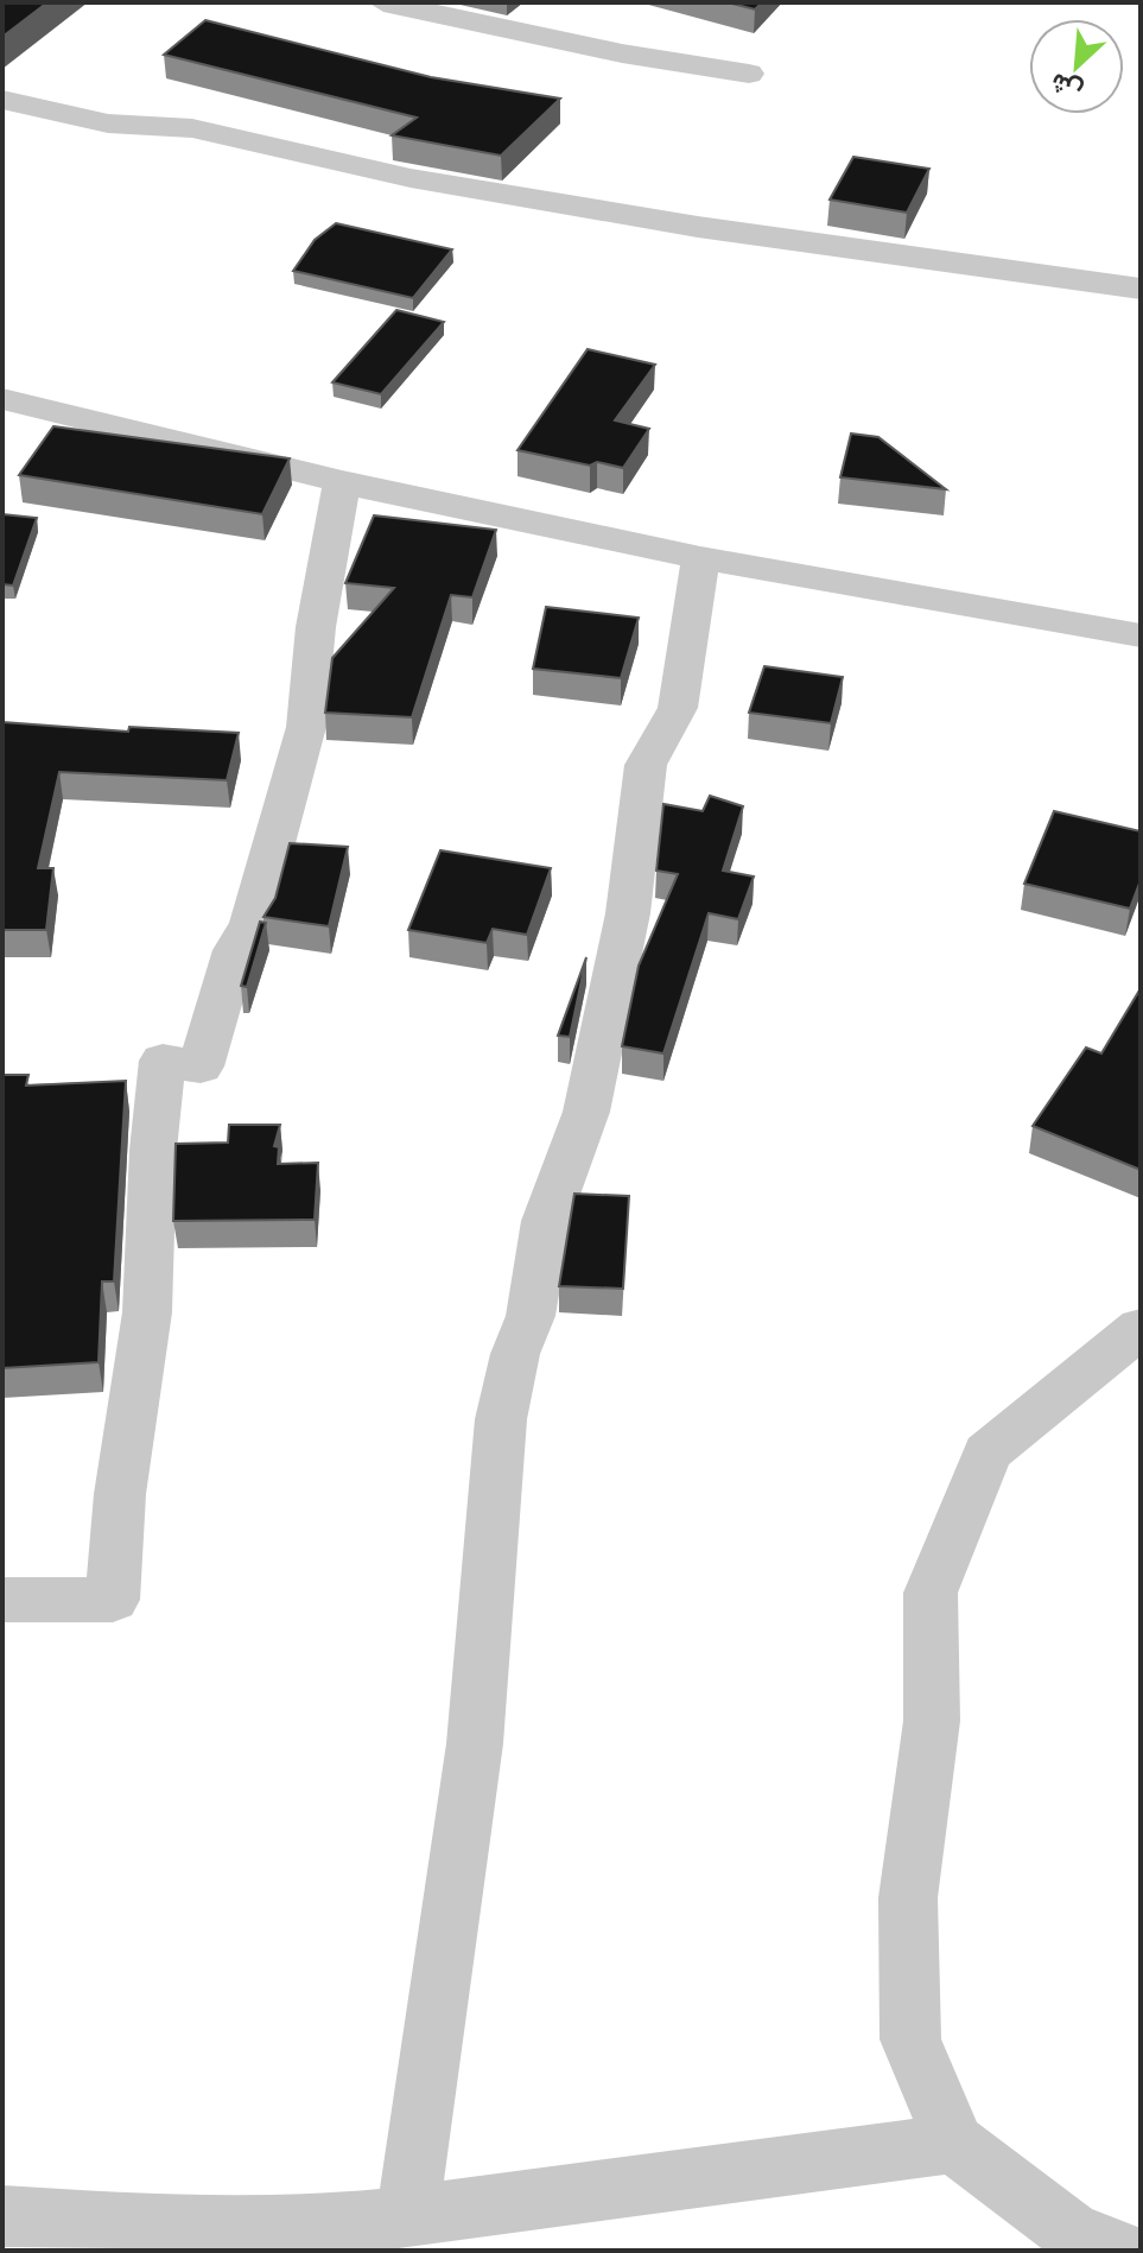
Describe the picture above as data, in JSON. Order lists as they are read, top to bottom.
{
  "north": "bottom left"
}
